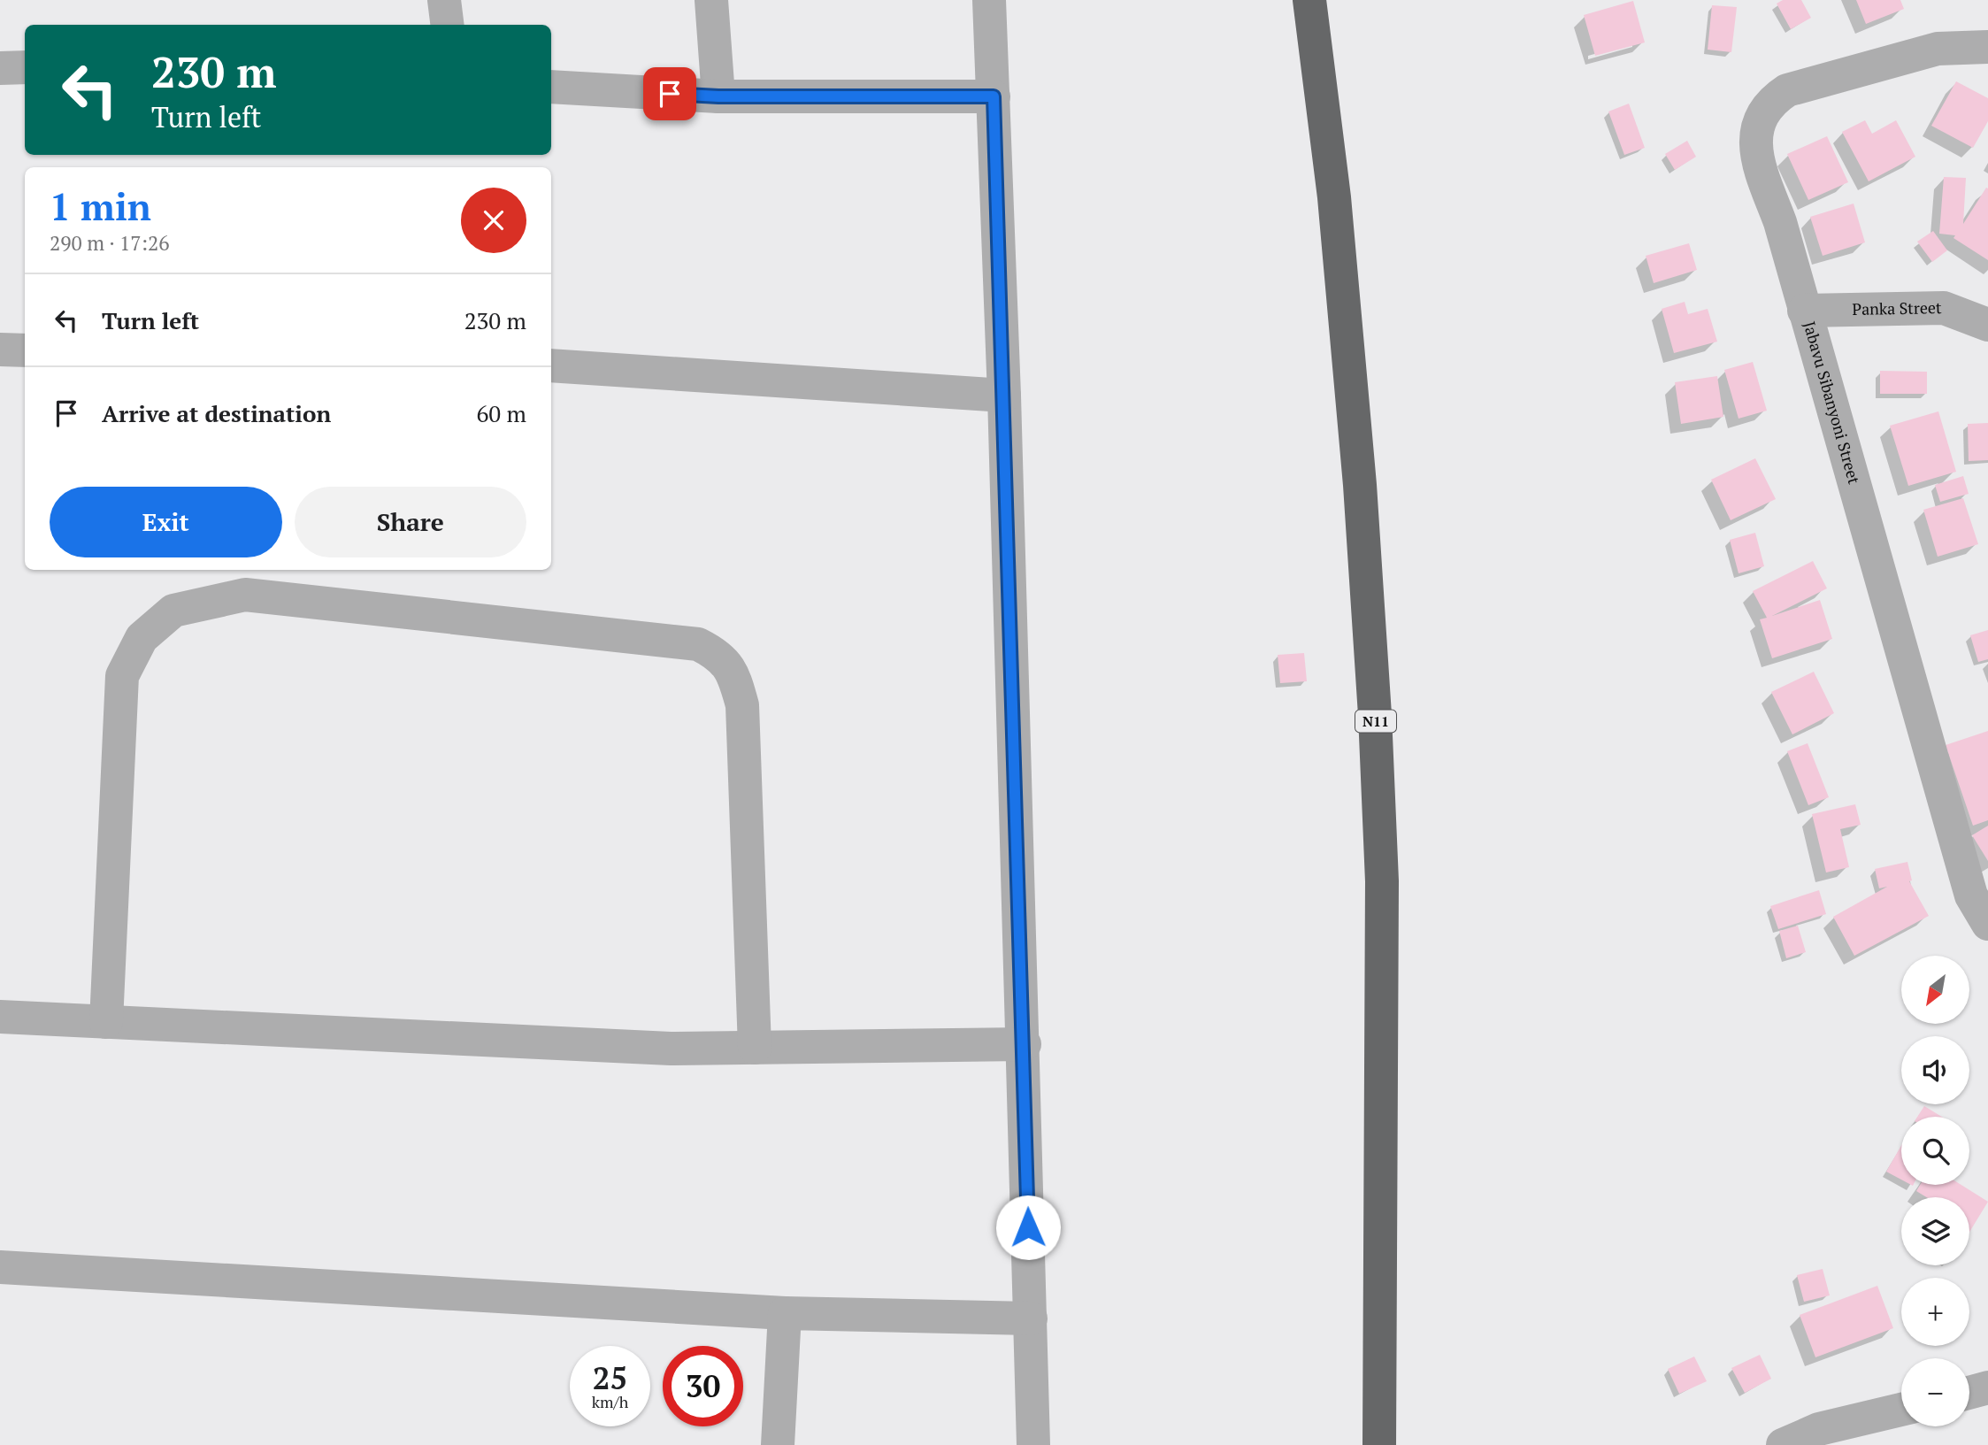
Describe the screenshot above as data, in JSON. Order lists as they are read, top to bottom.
{
  "streets": {
    "highway": ["N11"],
    "street": ["Panka Street", "Jabavu Sibanyoni Street"]
  },
  "crossings": [
    ["Panka Street", "Jabavu Sibanyoni Street"]
  ],
  "north": "bottom left",
  "page": {
    "turn": ["230 m", "Turn left"],
    "heading": ["1 min", "290 m · 17:26"],
    "list": [
      {
        "name": "Turn left",
        "value": "230 m"
      },
      {
        "name": "Arrive at destination",
        "value": "60 m"
      }
    ],
    "buttons": ["Exit", "Share"],
    "map_buttons": ["+", "−"],
    "speed": "25 km/h",
    "limit": "30"
  }
}
